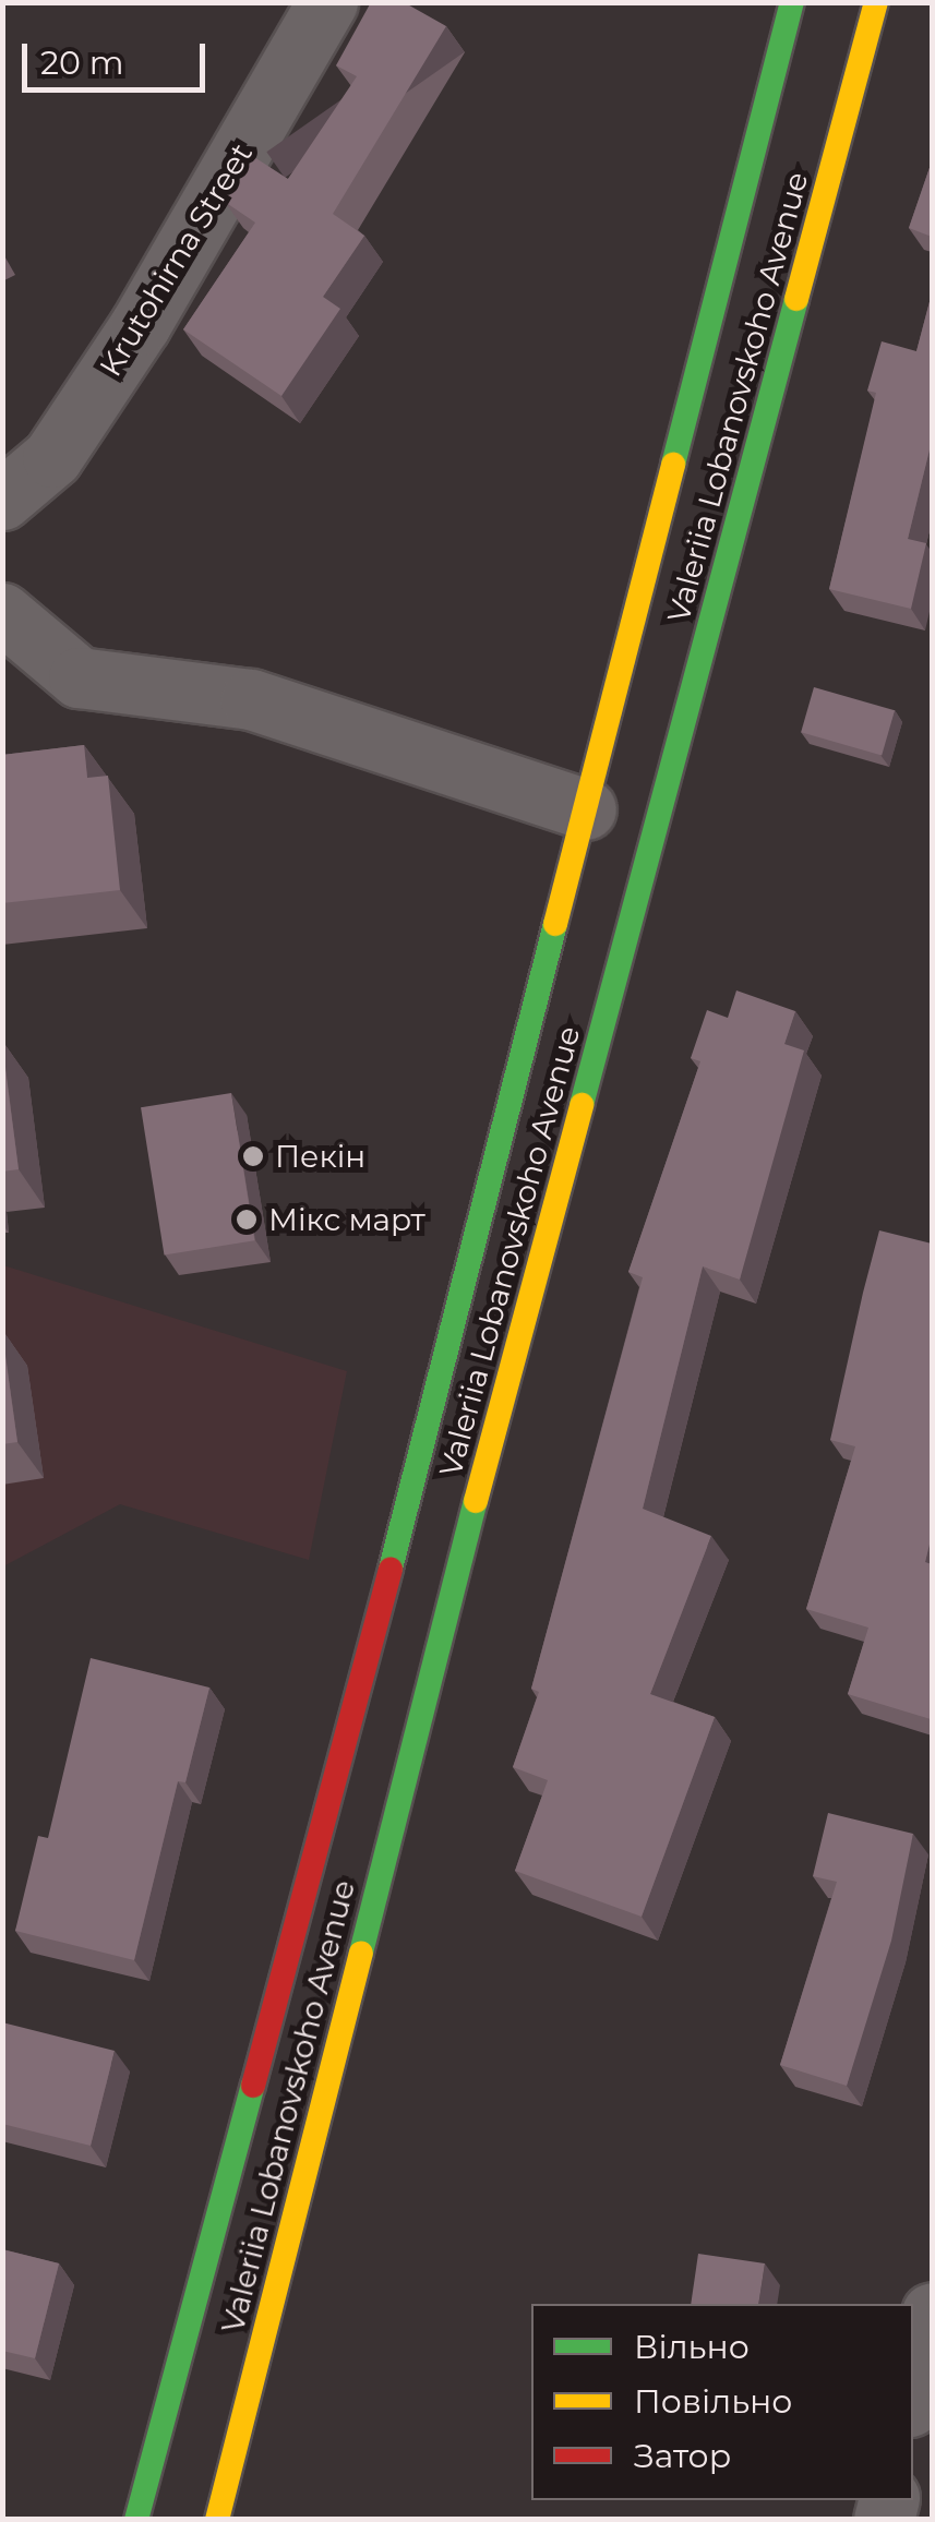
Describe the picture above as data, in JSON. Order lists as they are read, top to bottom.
{
  "streets": {
    "main road": ["Valeriia Lobanovskoho Avenue"],
    "street": ["Krutohirna Street"]
  },
  "places": ["Пекін", "Мікс март"],
  "legend": ["Вільно", "Повільно", "Затор"],
  "scale_bar": "20 m"
}
